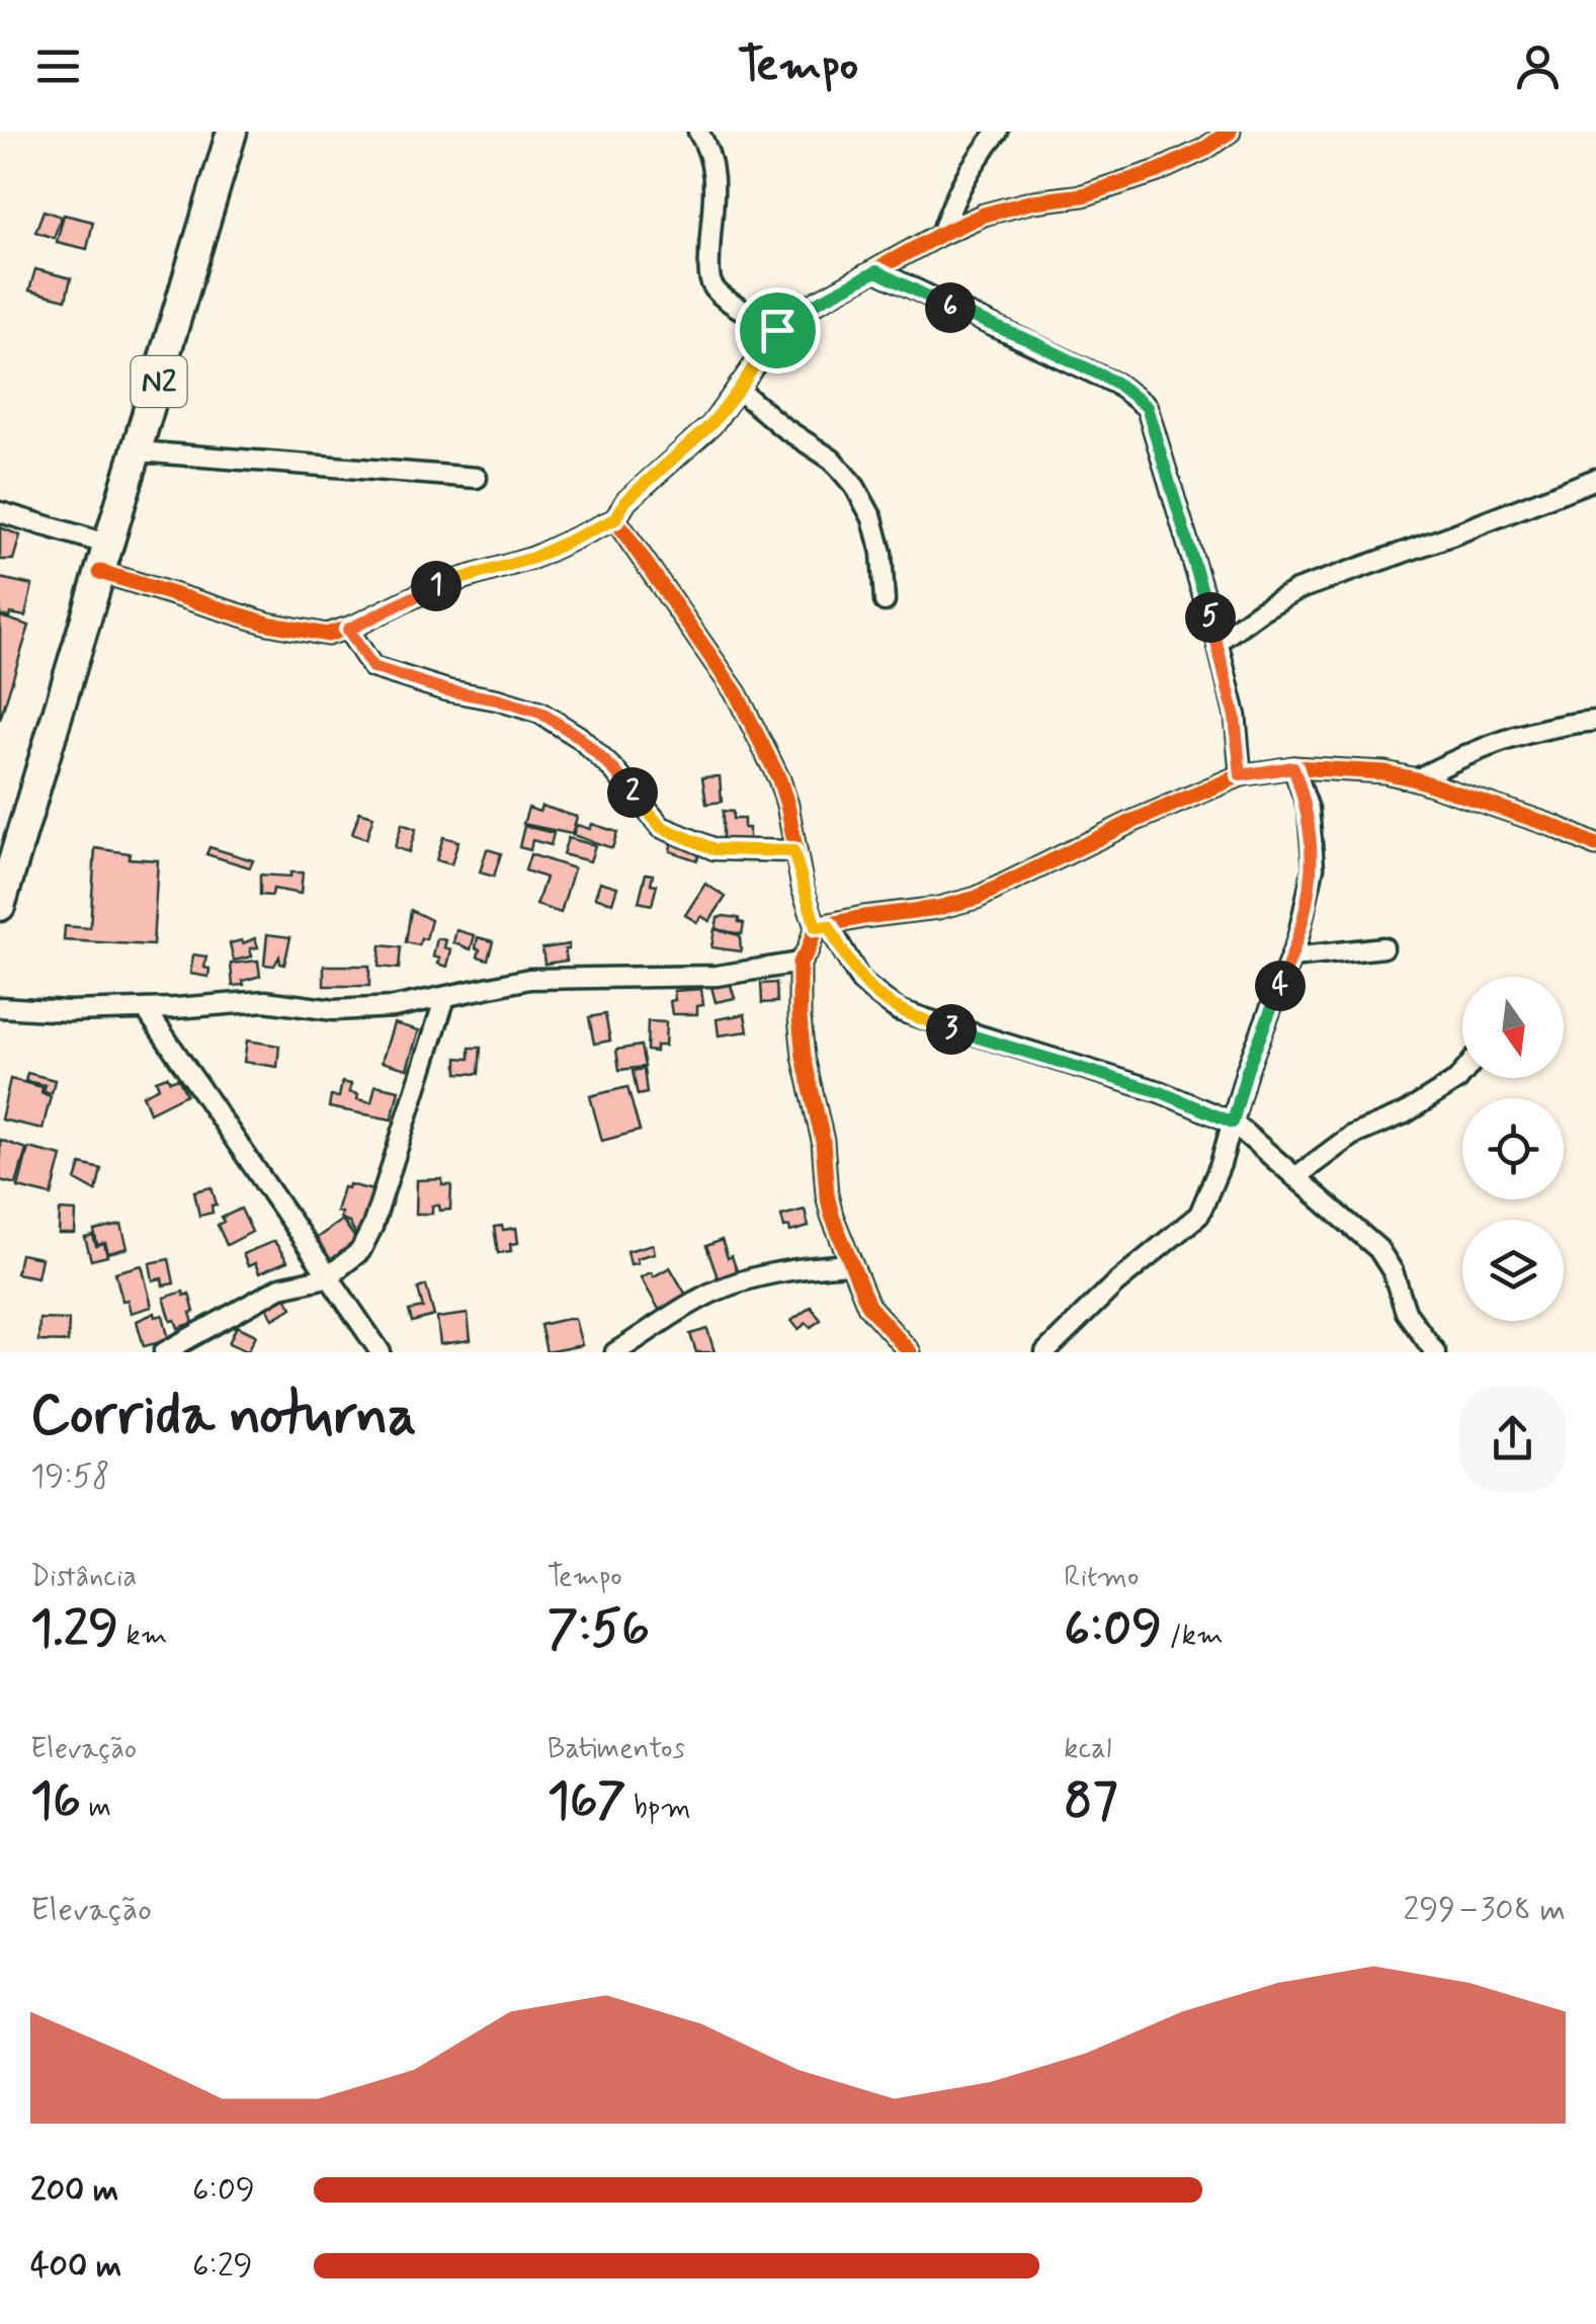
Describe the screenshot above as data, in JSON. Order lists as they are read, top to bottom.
{
  "streets": {
    "main road": ["N2"]
  },
  "north": "bottom",
  "page": {
    "header": "Tempo",
    "pins": [
      "6",
      "1",
      "5",
      "2",
      "4",
      "3"
    ],
    "heading": ["Corrida noturna", "19:58"],
    "stats": [
      ["Distância", "1.29 km"],
      ["Tempo", "7:56"],
      ["Ritmo", "6:09 /km"],
      ["Elevação", "16 m"],
      ["Batimentos", "167 bpm"],
      ["kcal", "87"]
    ],
    "chart": ["Elevação", "299–308 m"],
    "list": [
      {
        "name": "200 m",
        "note": "6:09"
      },
      {
        "name": "400 m",
        "note": "6:29"
      }
    ]
  }
}
